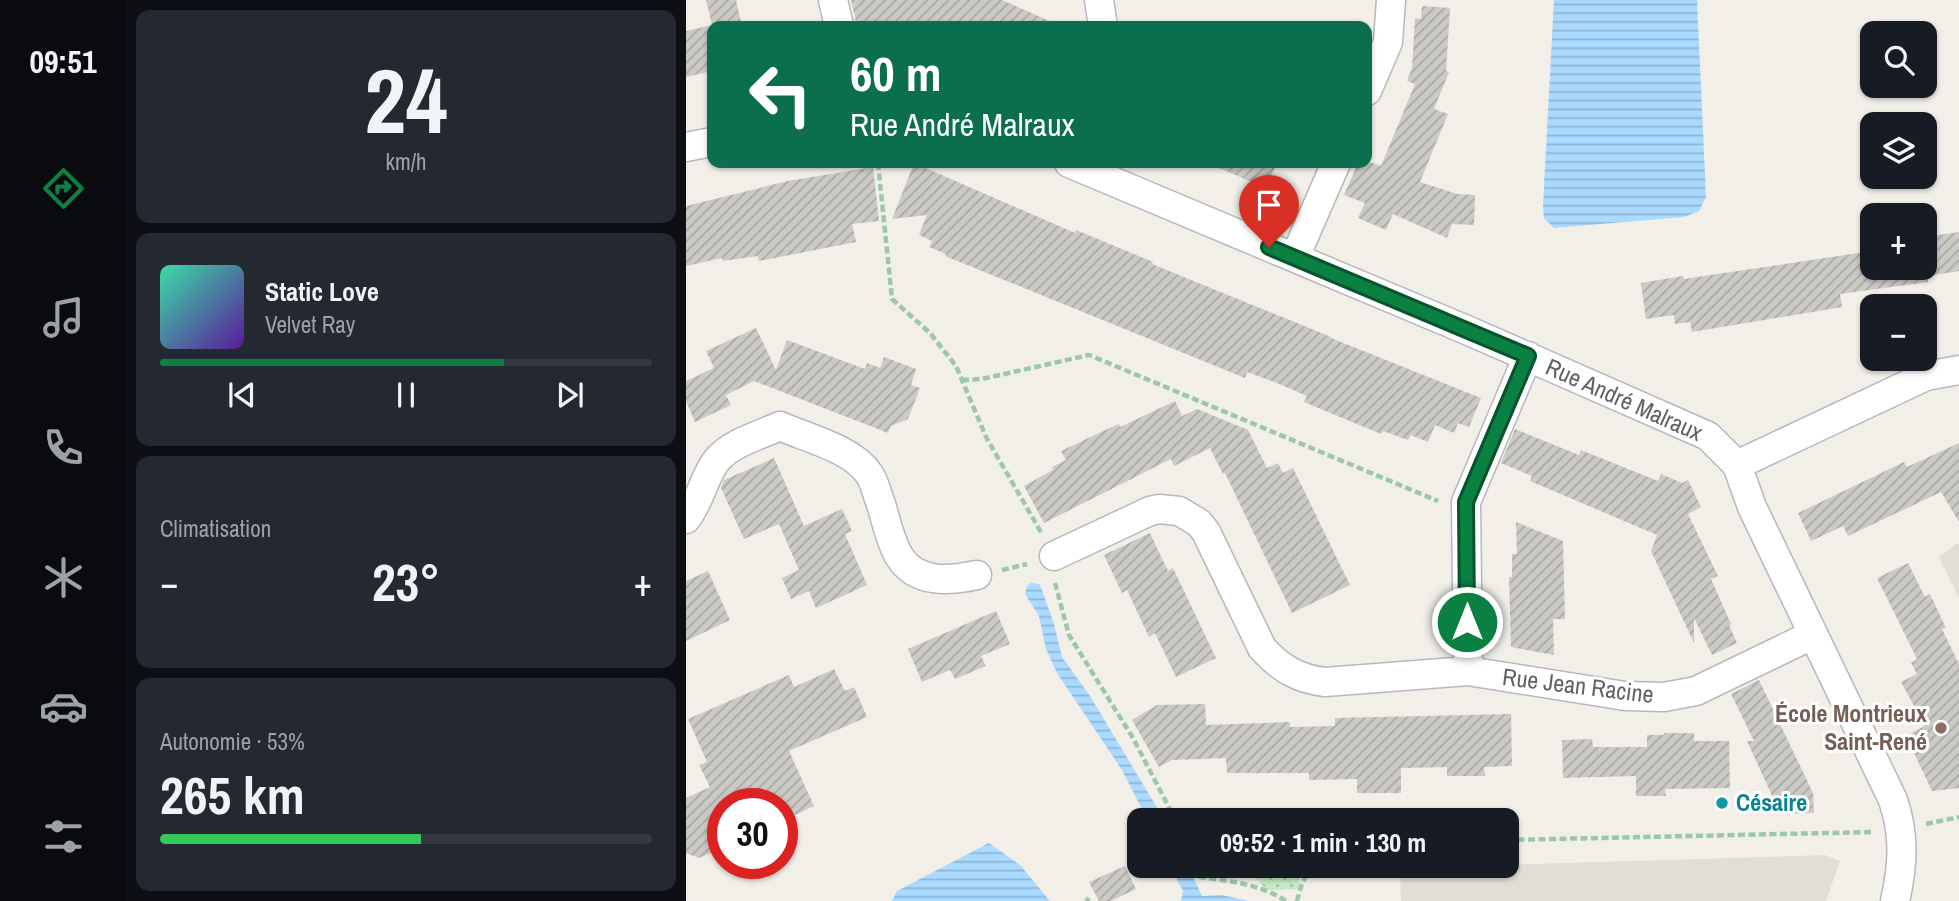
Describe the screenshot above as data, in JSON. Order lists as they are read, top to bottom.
{
  "streets": {
    "street": ["Rue André Malraux", "Rue Jean Racine"]
  },
  "crossings": [
    ["Rue André Malraux", "Rue Jean Racine"]
  ],
  "places": ["École Montrieux Saint-René", "Césaire"],
  "page": {
    "tabs": "09:51",
    "tile": [
      ["24", "km/h"],
      "Climatisation",
      ["Autonomie · 53%", "265 km"]
    ],
    "map_buttons": ["+", "−"],
    "turn": ["60 m", "Rue André Malraux"],
    "song": ["Static Love", "Velvet Ray"],
    "heat": ["−", "23°", "+"],
    "limit": "30",
    "trip": "09:52 · 1 min · 130 m"
  }
}
